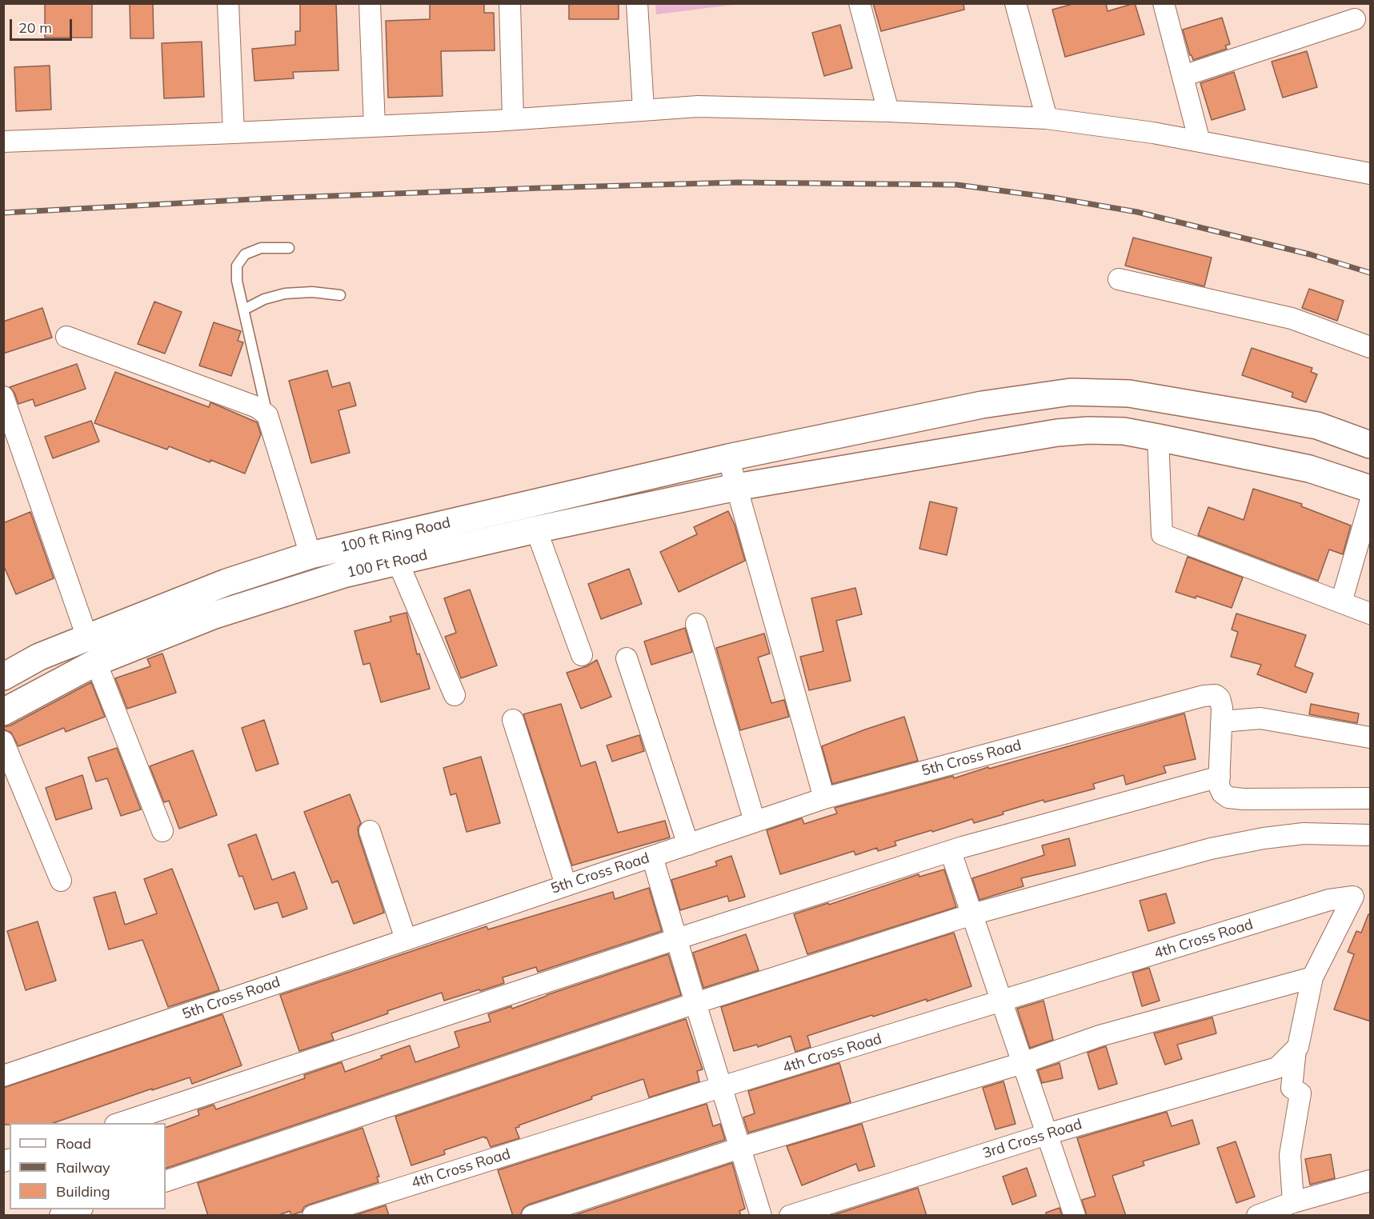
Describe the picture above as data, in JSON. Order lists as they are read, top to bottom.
{
  "streets": {
    "main road": ["100 ft Ring Road", "100 Ft Road"],
    "street": ["5th Cross Road", "4th Cross Road", "3rd Cross Road"]
  },
  "legend": ["Road", "Railway", "Building"],
  "scale_bar": "20 m"
}
